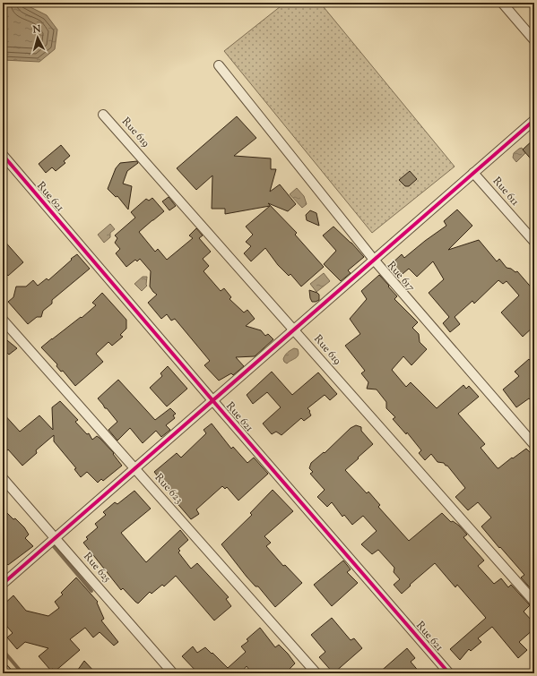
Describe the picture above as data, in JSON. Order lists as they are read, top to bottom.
{
  "streets": {
    "street": [
      "Rue 619",
      "Rue 611",
      "Rue 621",
      "Rue 617",
      "Rue 623",
      "Rue 625"
    ]
  },
  "north": "top"
}
